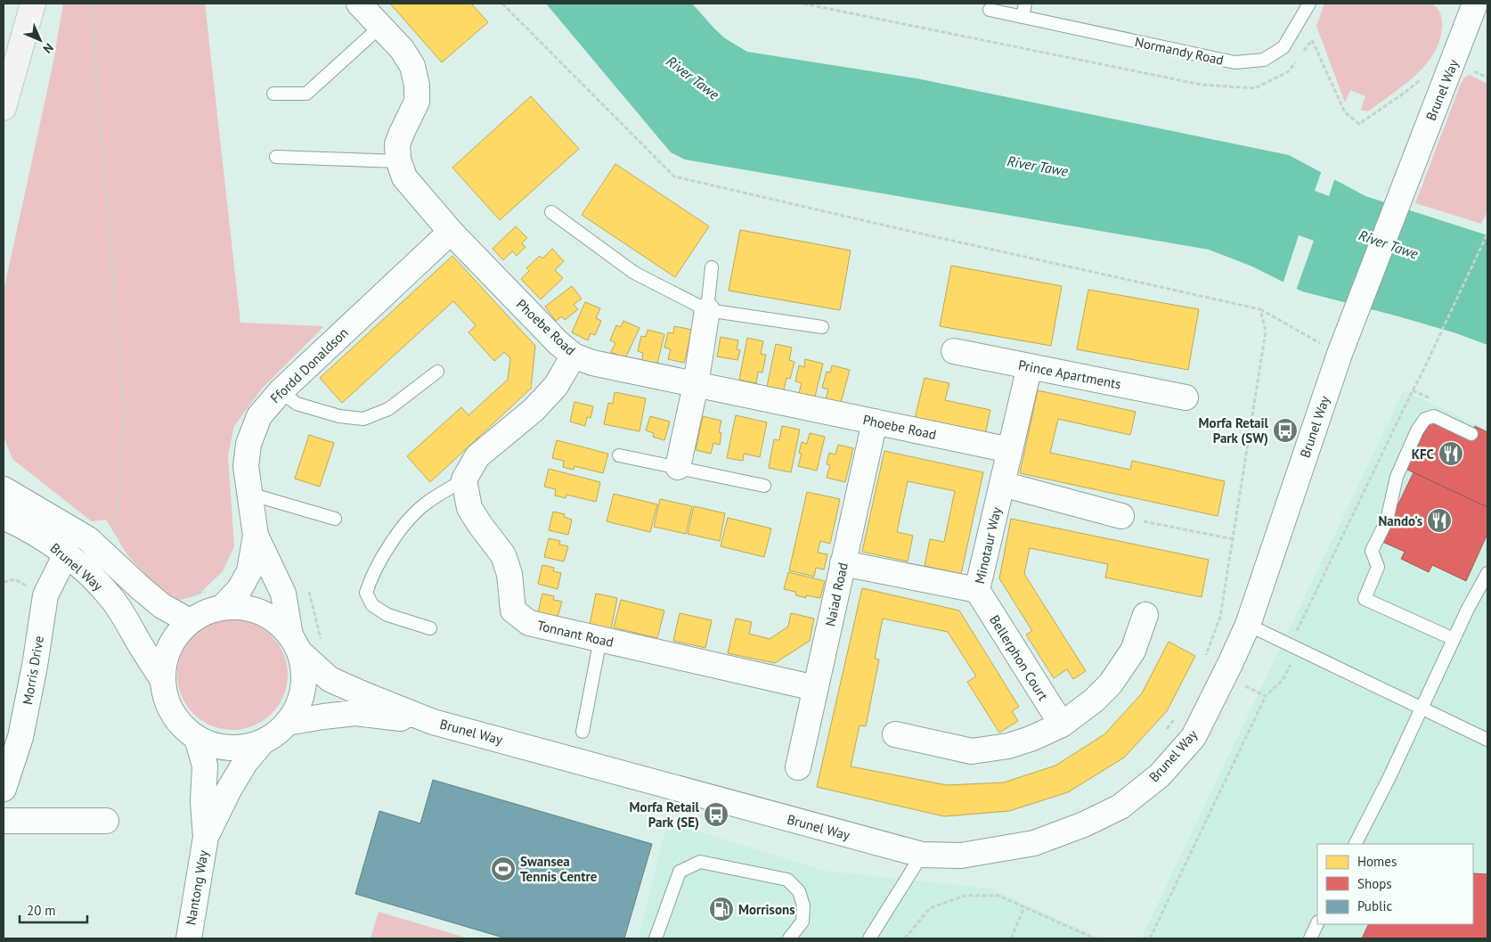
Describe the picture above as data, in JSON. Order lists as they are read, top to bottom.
{
  "streets": {
    "street": [
      "Brunel Way",
      "Phoebe Road",
      "Ffordd Donaldson",
      "Prince Apartments",
      "Minotaur Way",
      "Naiad Road",
      "Tonnant Road",
      "Bellerphon Court",
      "Morris Drive",
      "Nantong Way"
    ],
    "lane": ["Normandy Road"]
  },
  "crossings": [
    ["Brunel Way", "Ffordd Donaldson"],
    ["Brunel Way", "Morris Drive"],
    ["Brunel Way", "Nantong Way"],
    ["Phoebe Road", "Ffordd Donaldson"],
    ["Phoebe Road", "Minotaur Way"],
    ["Phoebe Road", "Naiad Road"],
    ["Ffordd Donaldson", "Nantong Way"],
    ["Prince Apartments", "Minotaur Way"],
    ["Minotaur Way", "Naiad Road"],
    ["Minotaur Way", "Bellerphon Court"],
    ["Naiad Road", "Tonnant Road"]
  ],
  "water": ["River Tawe"],
  "places": {
    "bus stop": ["Morfa Retail Park (SW)", "Morfa Retail Park (SE)"],
    "restaurant": ["KFC", "Nando's"],
    "sports": ["Swansea Tennis Centre"],
    "fuel station": ["Morrisons"]
  },
  "legend": ["Homes", "Shops", "Public"],
  "scale_bar": "20 m",
  "north": "bottom right"
}
